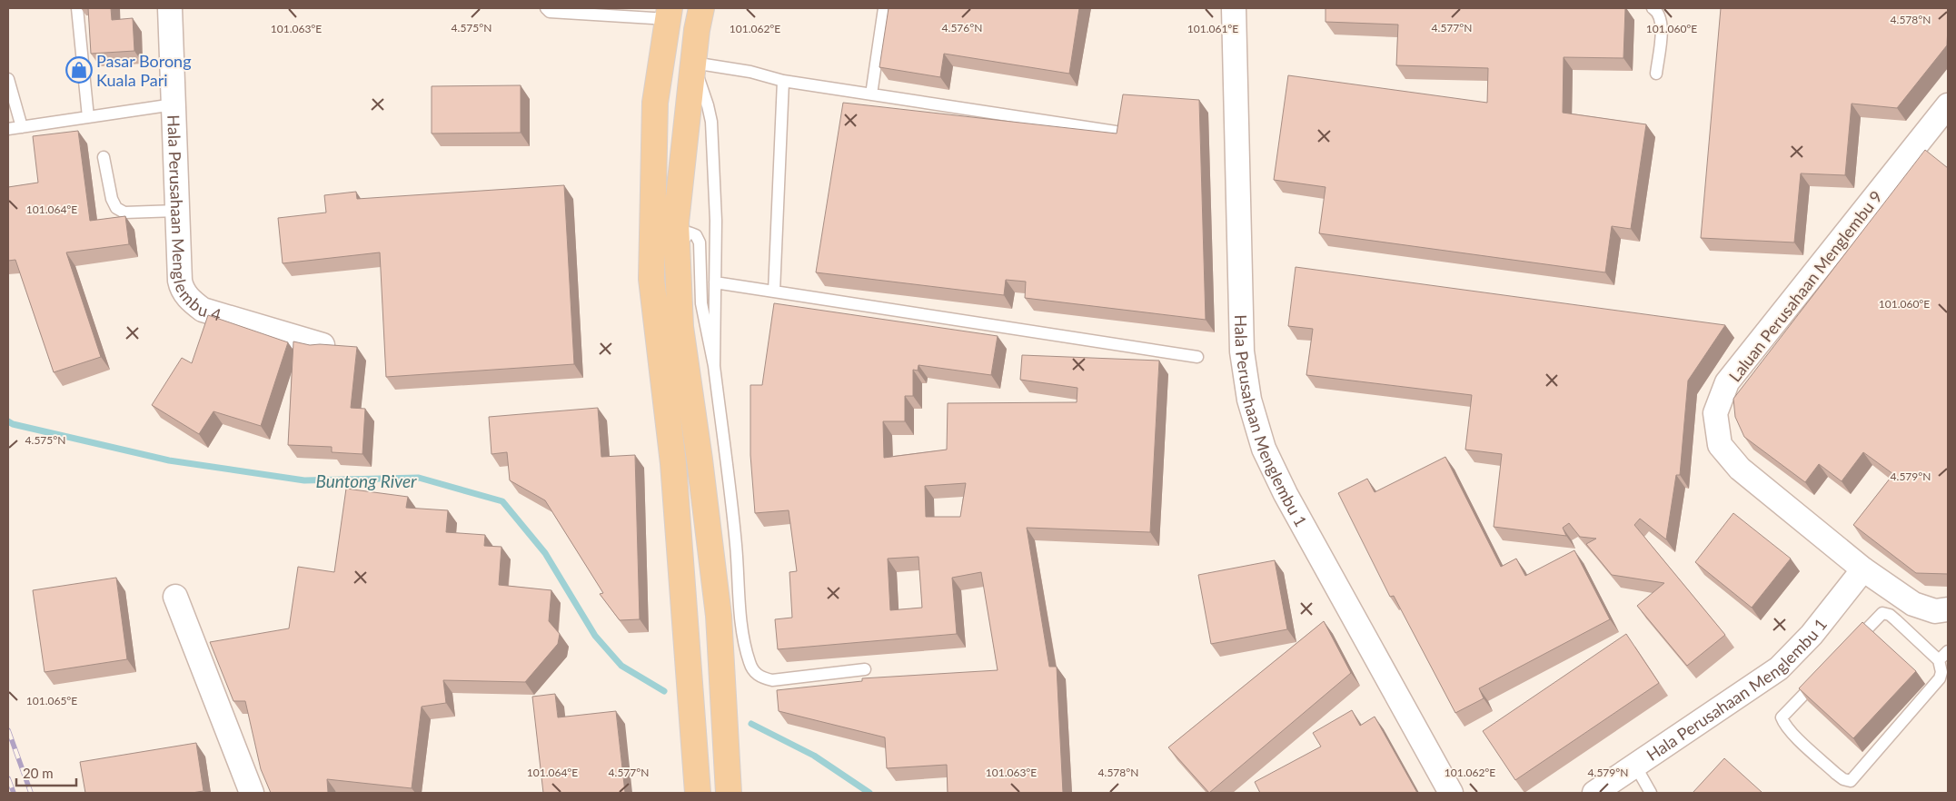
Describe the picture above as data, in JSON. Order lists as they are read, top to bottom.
{
  "streets": {
    "street": ["Hala Perusahaan Menglembu 4", "Laluan Perusahaan Menglembu 9", "Hala Perusahaan Menglembu 1"]
  },
  "crossings": [
    ["Laluan Perusahaan Menglembu 9", "Hala Perusahaan Menglembu 1"]
  ],
  "water": ["Buntong River"],
  "places": {
    "shop": ["Pasar Borong Kuala Pari"]
  },
  "scale_bar": "20 m",
  "coordinates": [
    "4.578°N",
    "4.575°N",
    "4.576°N",
    "4.577°N",
    "101.063°E",
    "101.062°E",
    "101.061°E",
    "101.060°E",
    "101.064°E",
    "4.579°N",
    "101.065°E"
  ]
}
